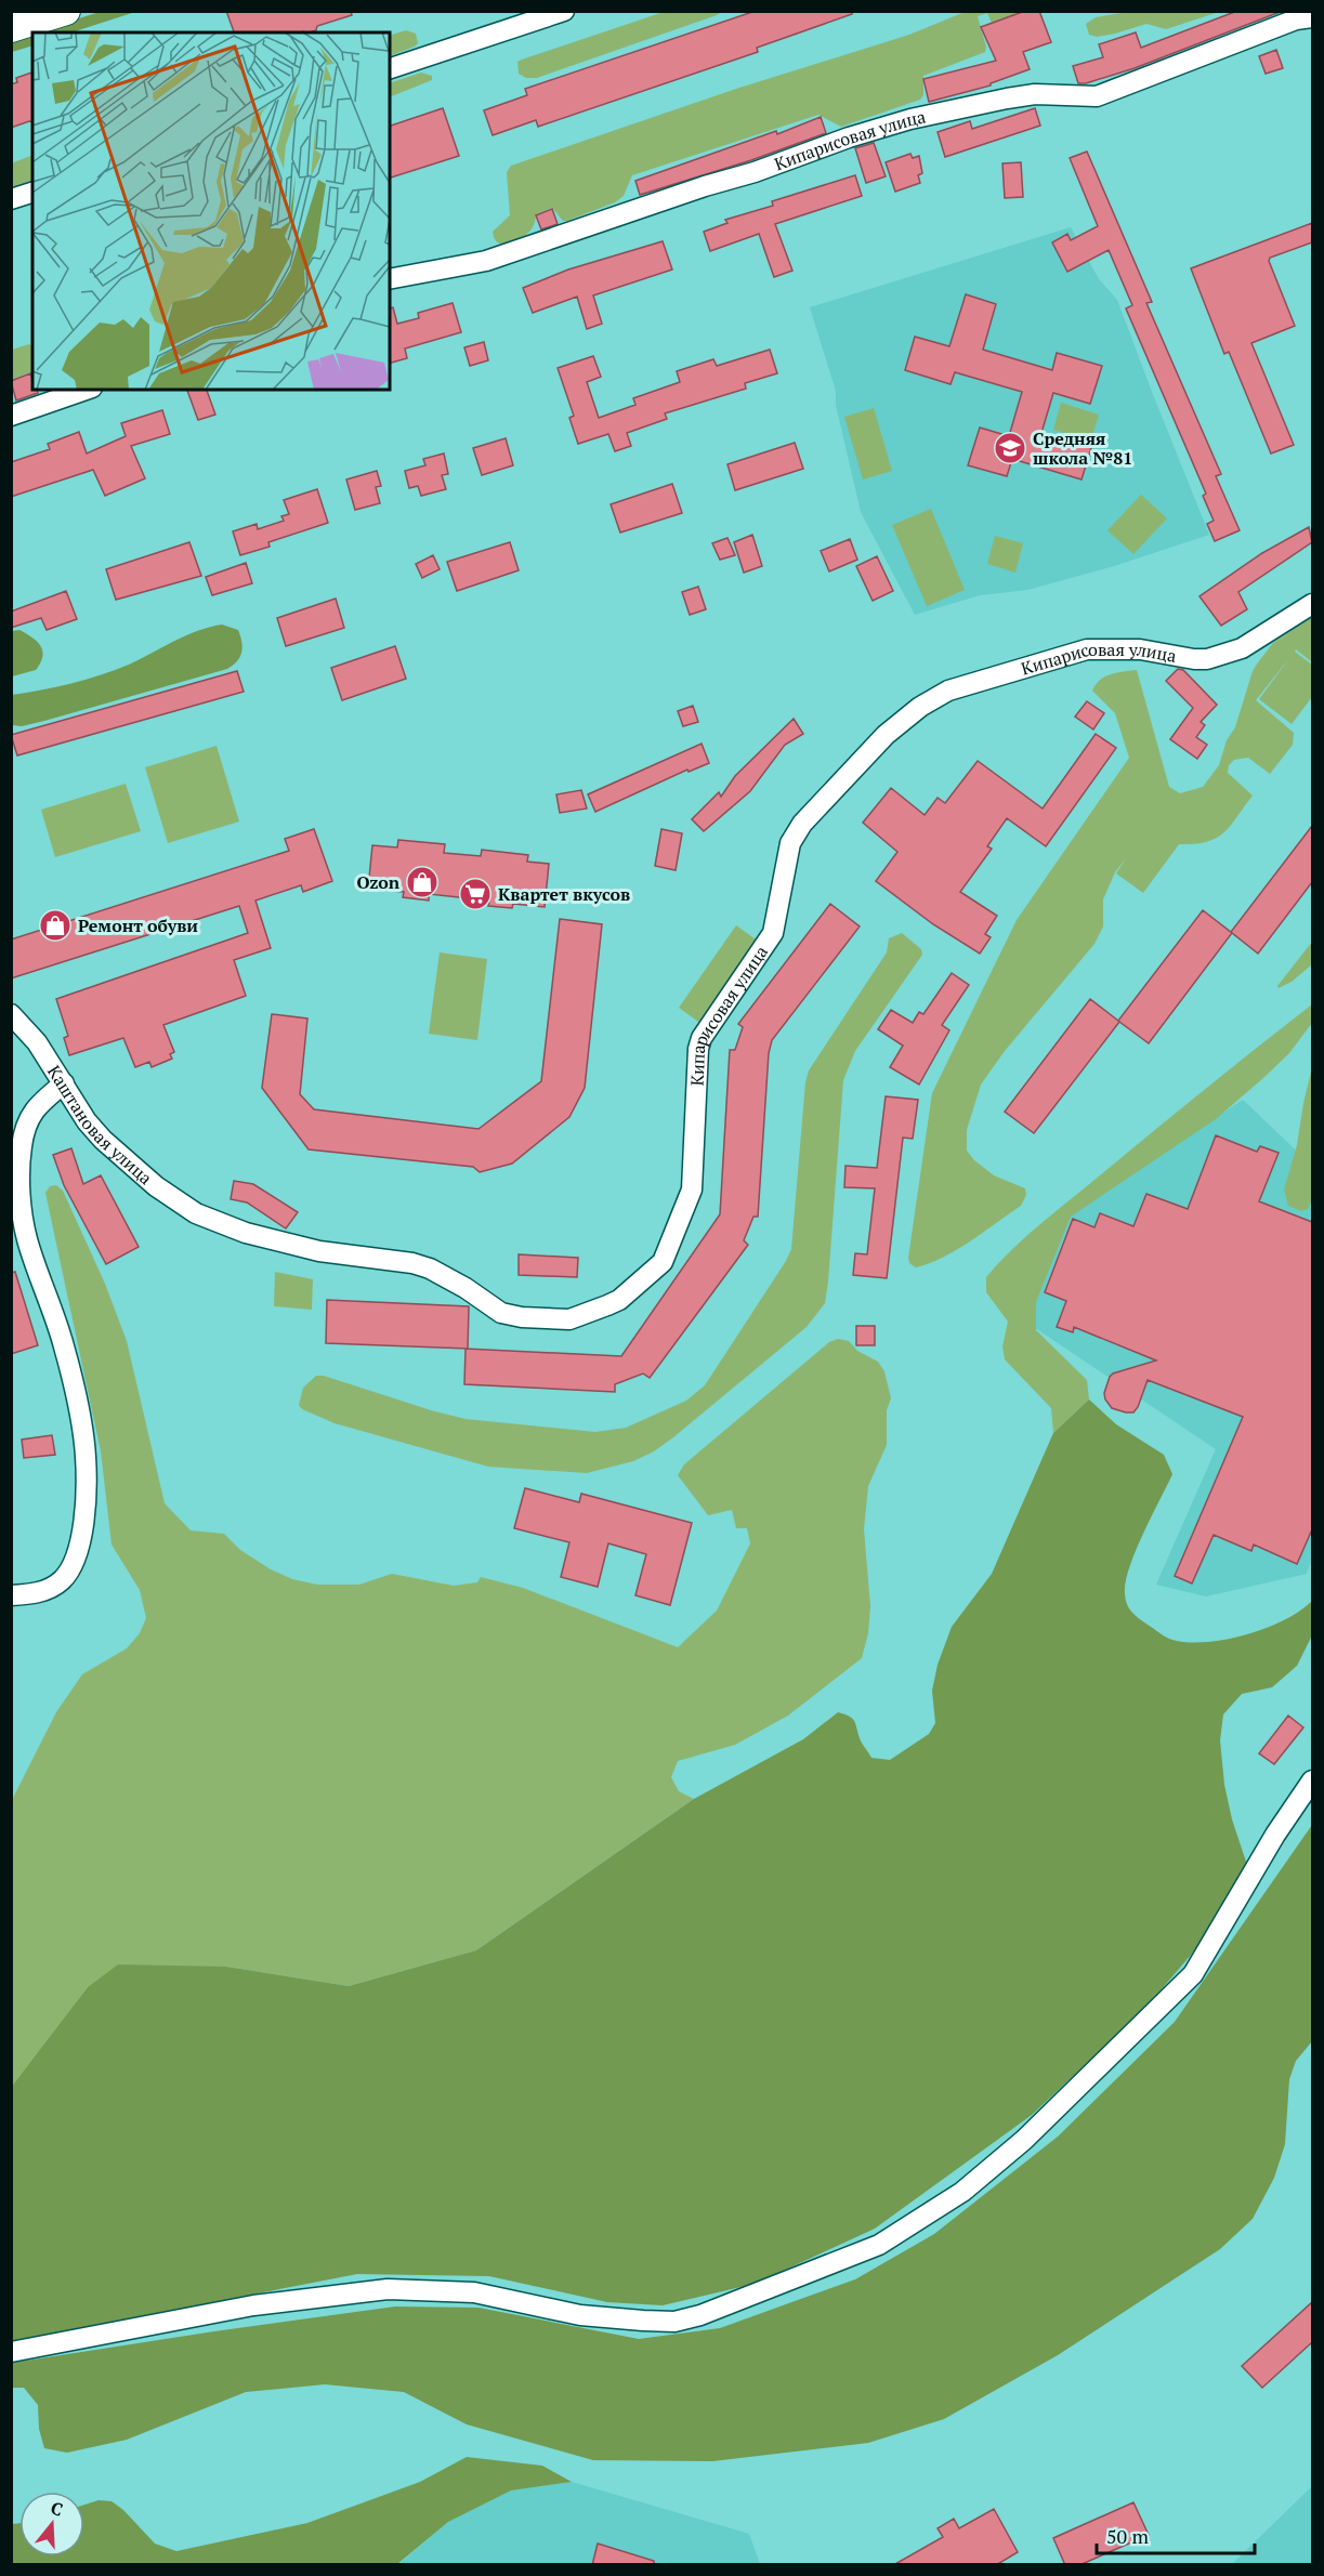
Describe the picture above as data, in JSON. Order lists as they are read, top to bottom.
{
  "streets": {
    "street": ["Кипарисовая улица", "Каштановая улица"]
  },
  "crossings": [
    ["Кипарисовая улица", "Каштановая улица"]
  ],
  "places": {
    "school or university": ["Средняя школа №81"],
    "shop": ["Ozon", "Ремонт обуви"],
    "supermarket": ["Квартет вкусов"]
  },
  "scale_bar": "50 m",
  "north": "top"
}
